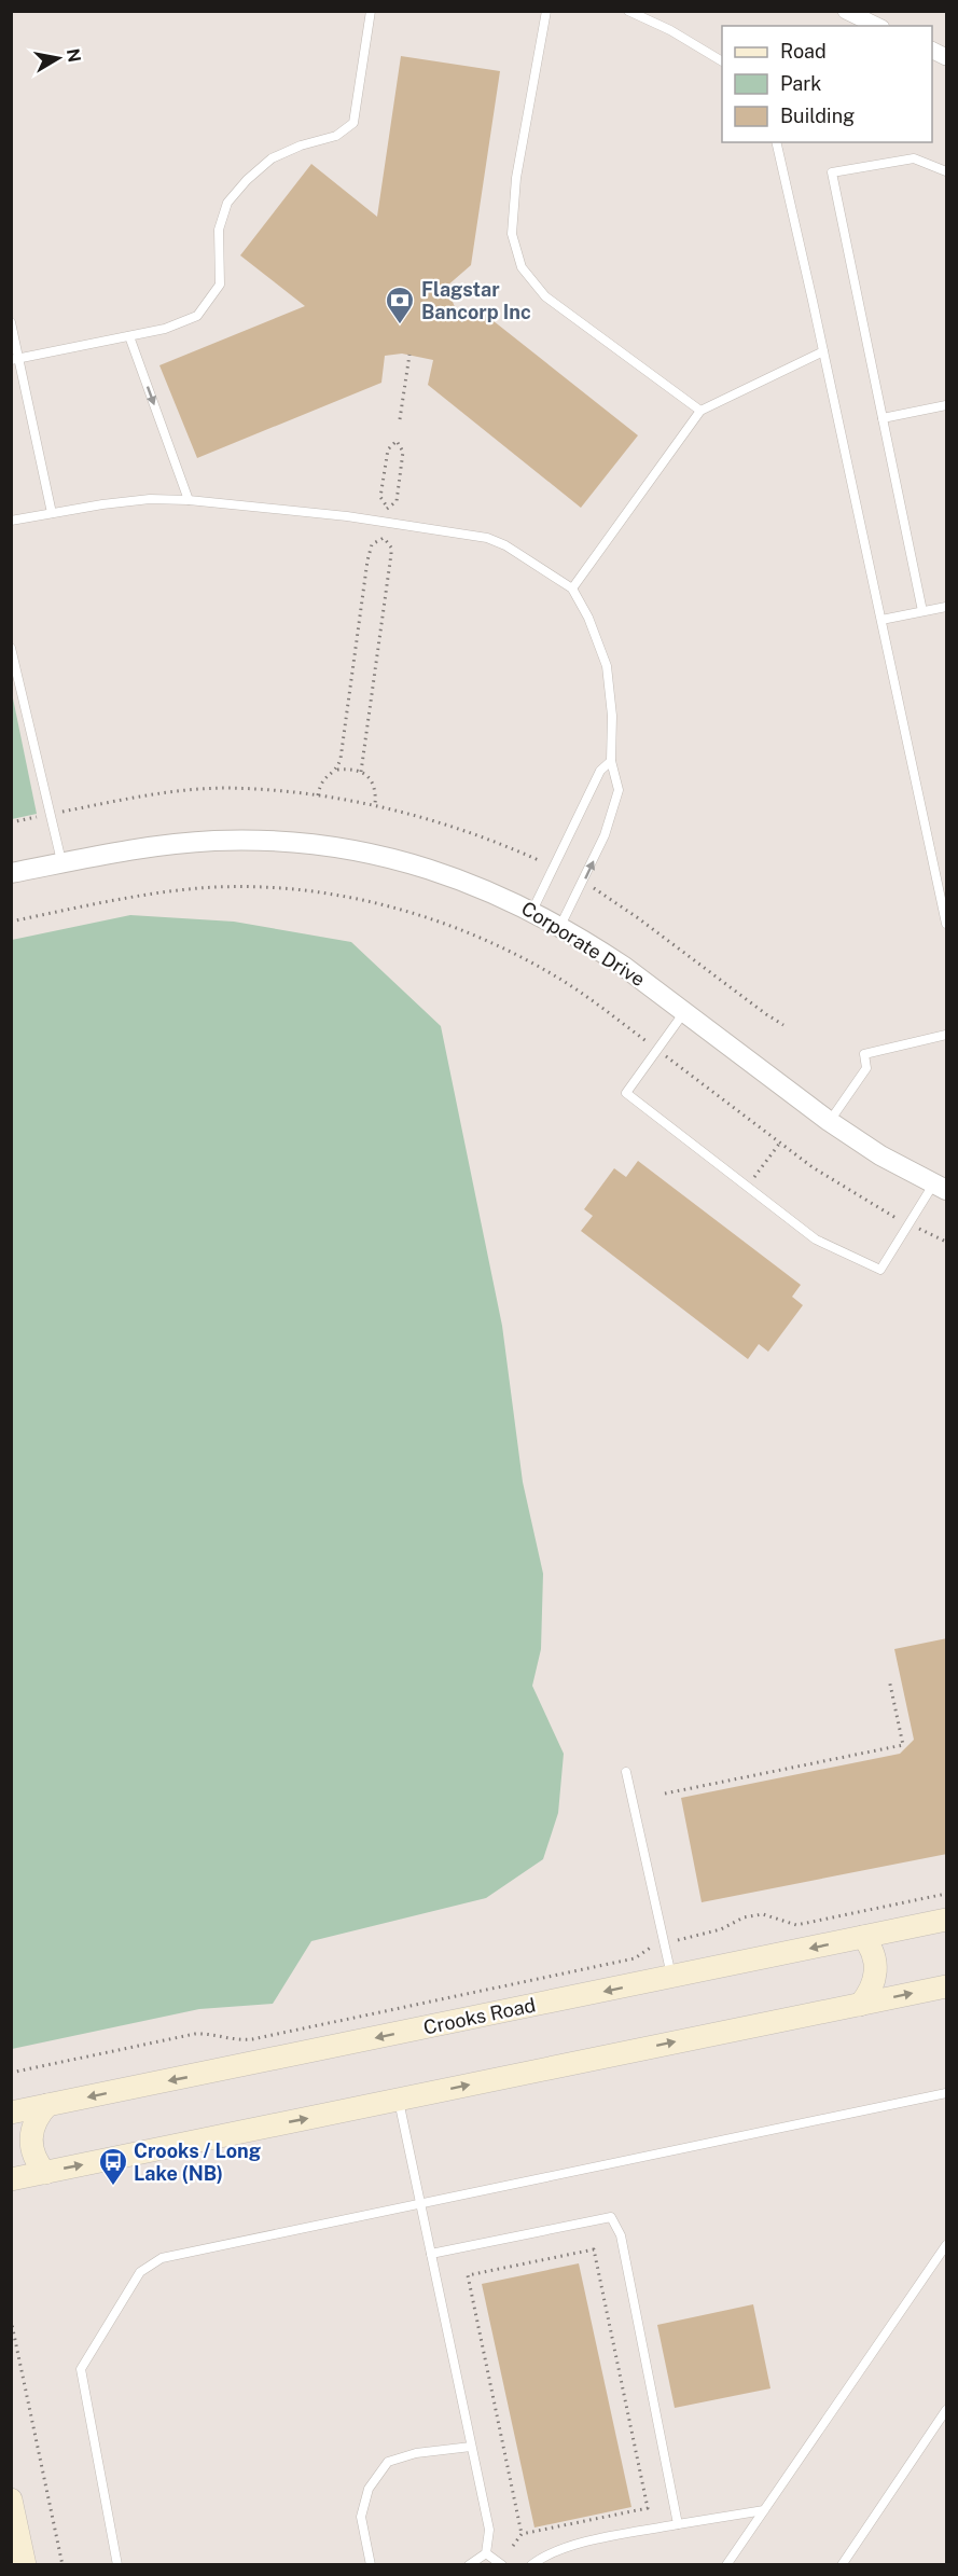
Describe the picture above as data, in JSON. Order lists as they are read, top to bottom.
{
  "streets": {
    "main road": ["Crooks Road"],
    "street": ["Corporate Drive"]
  },
  "places": {
    "bank": ["Flagstar Bancorp Inc"],
    "bus stop": ["Crooks / Long Lake (NB)"]
  },
  "legend": ["Road", "Park", "Building"],
  "north": "right"
}
